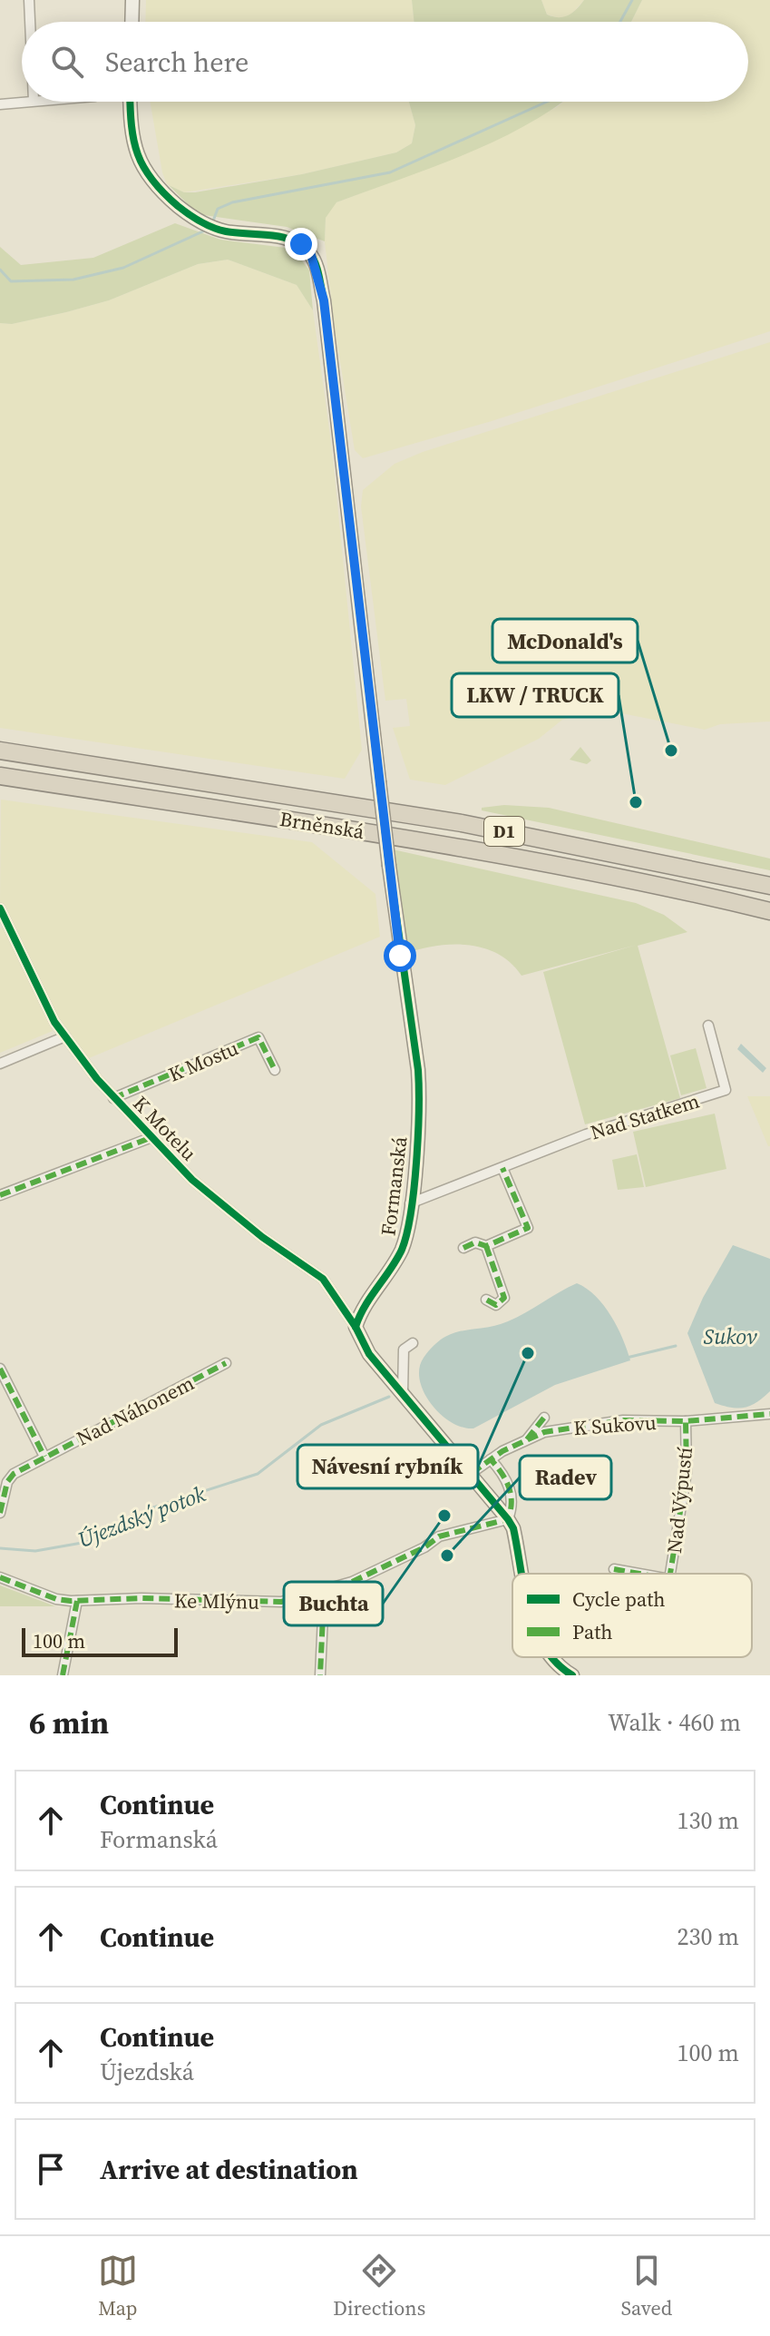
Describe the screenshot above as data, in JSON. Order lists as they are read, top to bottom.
{
  "streets": {
    "highway": ["Brněnská", "D1"],
    "street": [
      "K Mostu",
      "Nad Statkem",
      "K Motelu",
      "Formanská",
      "Nad Náhonem",
      "K Sukovu",
      "Nad Výpustí",
      "Ke Mlýnu"
    ]
  },
  "crossings": [
    ["K Mostu", "K Motelu"],
    ["Nad Statkem", "Formanská"],
    ["K Motelu", "Formanská"],
    ["K Sukovu", "Nad Výpustí"]
  ],
  "water": ["Sukov", "Újezdský potok"],
  "places": [
    "McDonald's",
    "LKW / TRUCK",
    "Návesní rybník",
    "Buchta",
    "Radev"
  ],
  "legend": ["Cycle path", "Path"],
  "scale_bar": "100 m",
  "page": {
    "search": "Search here",
    "scale": "100 m",
    "heading": ["6 min", "Walk · 460 m"],
    "list": [
      ["Continue", "Formanská", "130 m"],
      ["Continue", "230 m"],
      ["Continue", "Újezdská", "100 m"],
      "Arrive at destination"
    ],
    "nav": ["Map", "Directions", "Saved"]
  }
}
